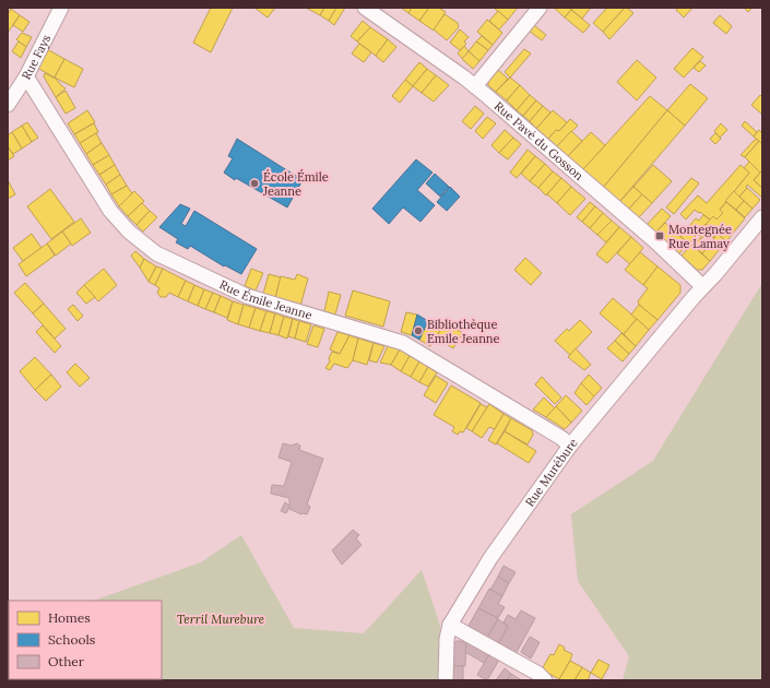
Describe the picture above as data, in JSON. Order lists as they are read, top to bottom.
{
  "streets": {
    "street": [
      "Rue Fays",
      "Rue Pavé du Gosson",
      "Rue Émile Jeanne",
      "Rue Murébure"
    ]
  },
  "crossings": [
    ["Rue Fays", "Rue Émile Jeanne"],
    ["Rue Pavé du Gosson", "Rue Murébure"],
    ["Rue Émile Jeanne", "Rue Murébure"]
  ],
  "parks": ["Terril Murebure"],
  "places": {
    "other": ["École Émile Jeanne", "Bibliothèque Emile Jeanne"],
    "transit": ["Montegnée Rue Lamay"]
  },
  "legend": ["Homes", "Schools", "Other"]
}
